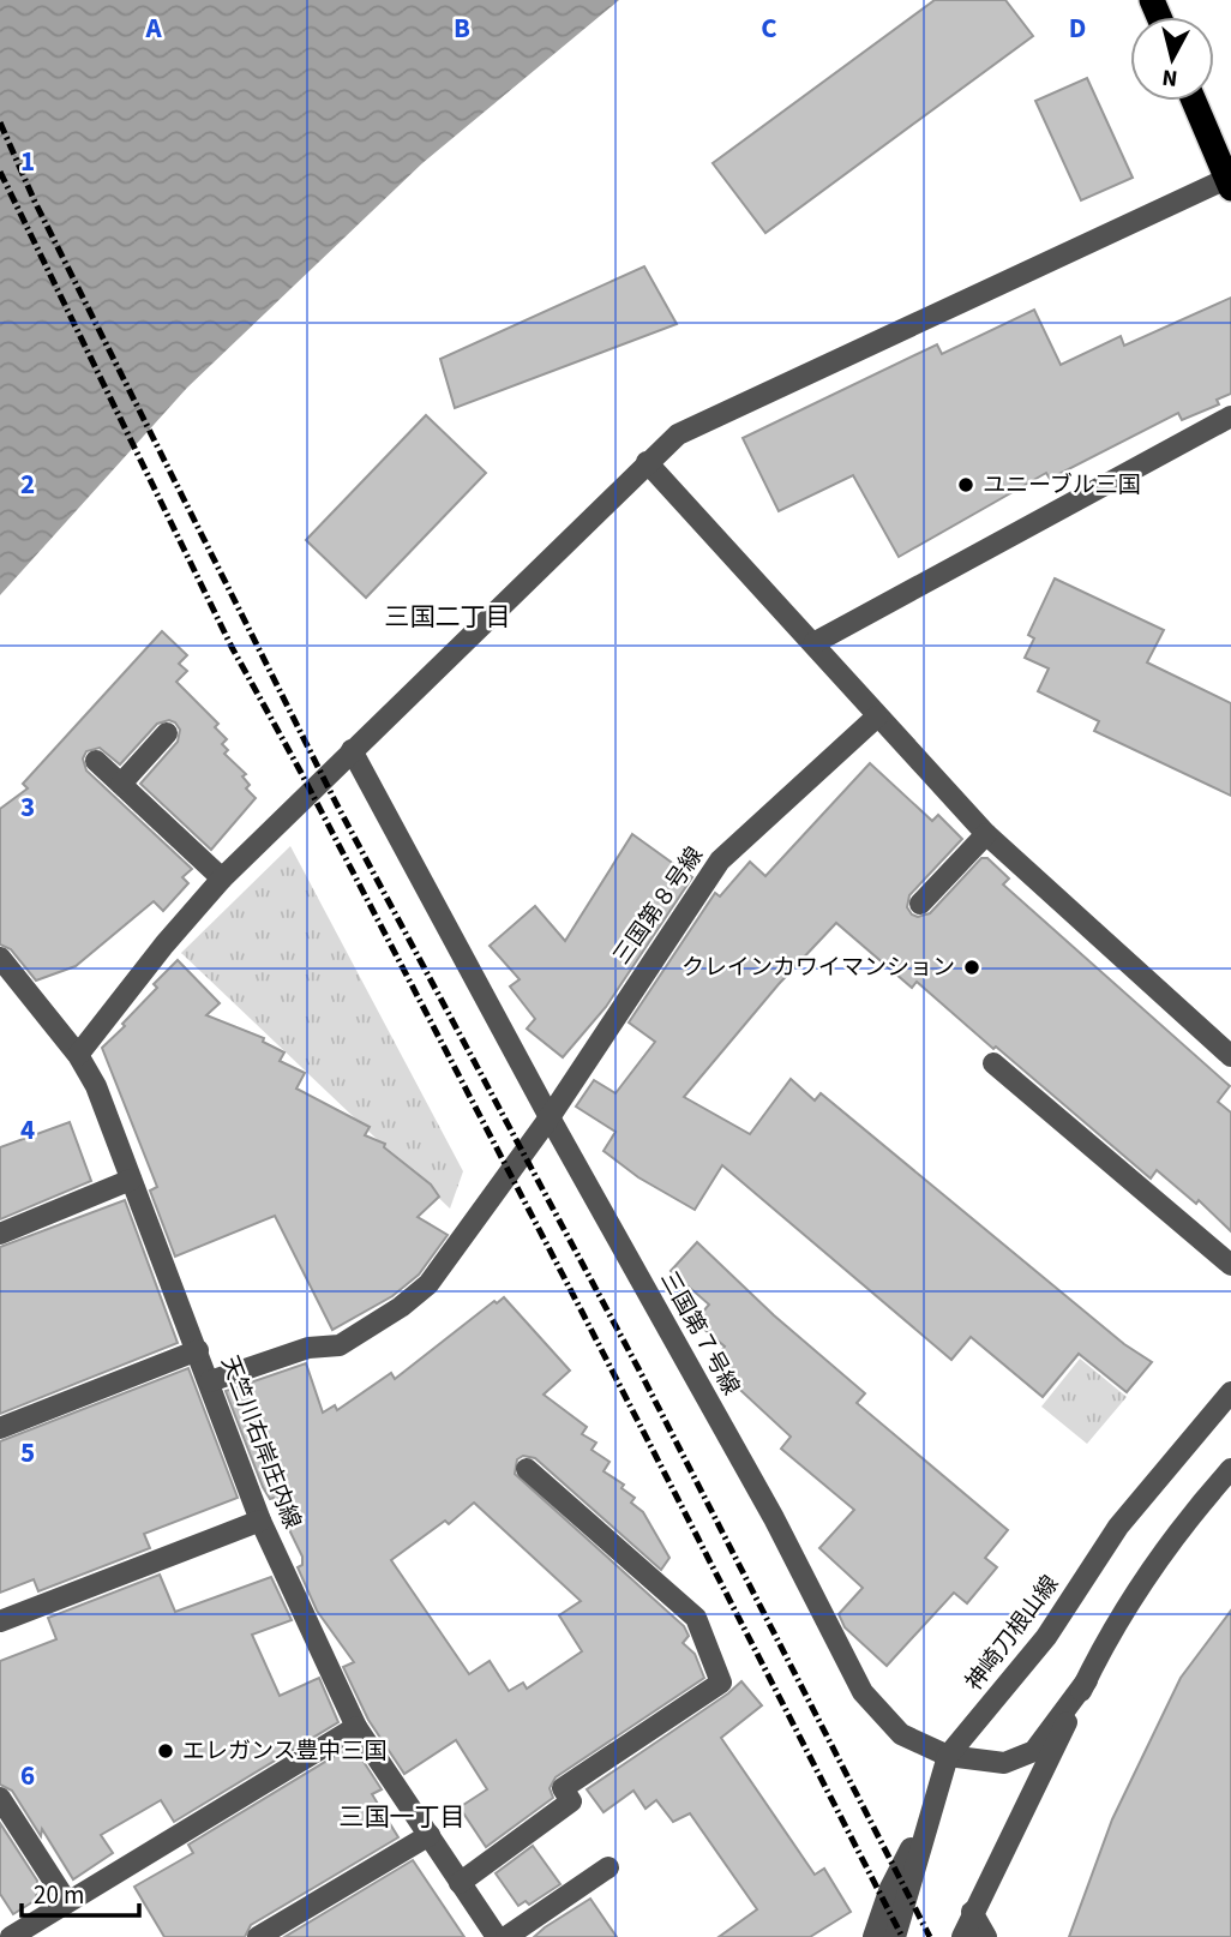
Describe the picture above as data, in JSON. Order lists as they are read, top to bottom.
{
  "streets": {
    "street": [
      "三国第８号線",
      "三国第７号線",
      "天竺川右岸庄内線",
      "神崎刀根山線"
    ]
  },
  "crossings": [
    ["三国第８号線", "三国第７号線"],
    ["三国第８号線", "天竺川右岸庄内線"],
    ["三国第７号線", "神崎刀根山線"]
  ],
  "districts": ["三国二丁目", "三国一丁目"],
  "places": ["ユニーブル三国", "クレインカワイマンション", "エレガンス豊中三国"],
  "scale_bar": "20 m",
  "north": "bottom",
  "grid": {
    "columns": [
      "A",
      "B",
      "C",
      "D"
    ],
    "rows": [
      "1",
      "2",
      "3",
      "4",
      "5",
      "6"
    ]
  }
}
